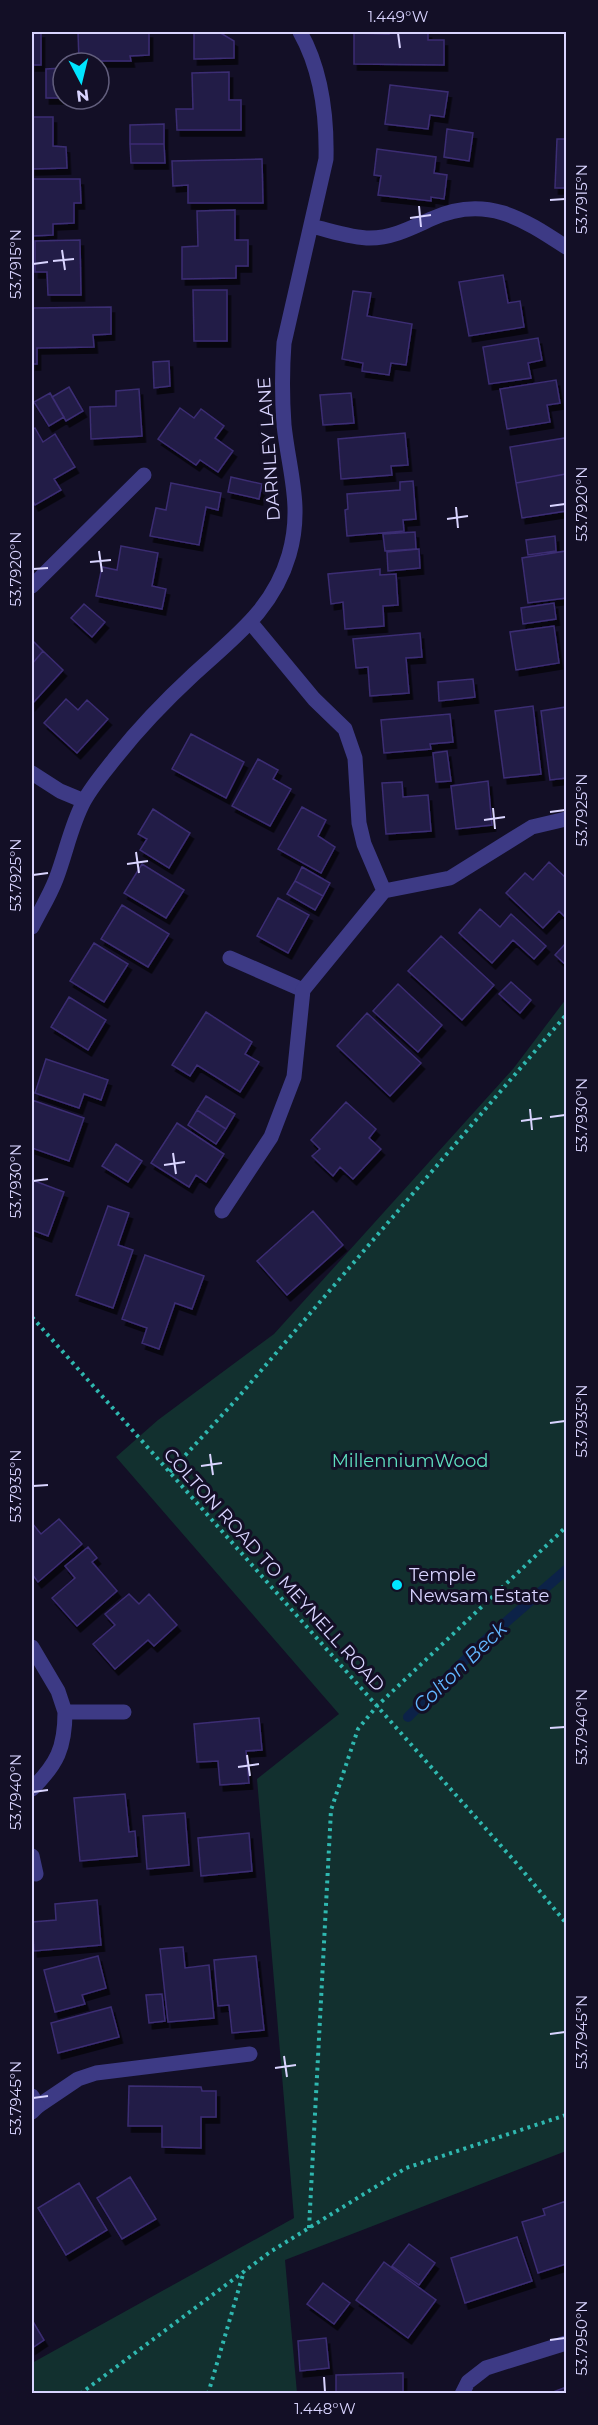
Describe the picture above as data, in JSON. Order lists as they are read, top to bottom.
{
  "streets": {
    "street": ["DARNLEY LANE"],
    "path": ["COLTON ROAD TO MEYNELL ROAD"]
  },
  "water": ["Colton Beck"],
  "parks": ["MillenniumWood"],
  "places": ["Temple Newsam Estate"],
  "north": "bottom",
  "coordinates": [
    "1.449°W",
    "53.7915°N",
    "53.7920°N",
    "53.7925°N",
    "53.7930°N",
    "53.7935°N",
    "53.7940°N",
    "53.7945°N",
    "53.7950°N",
    "1.448°W"
  ]
}
